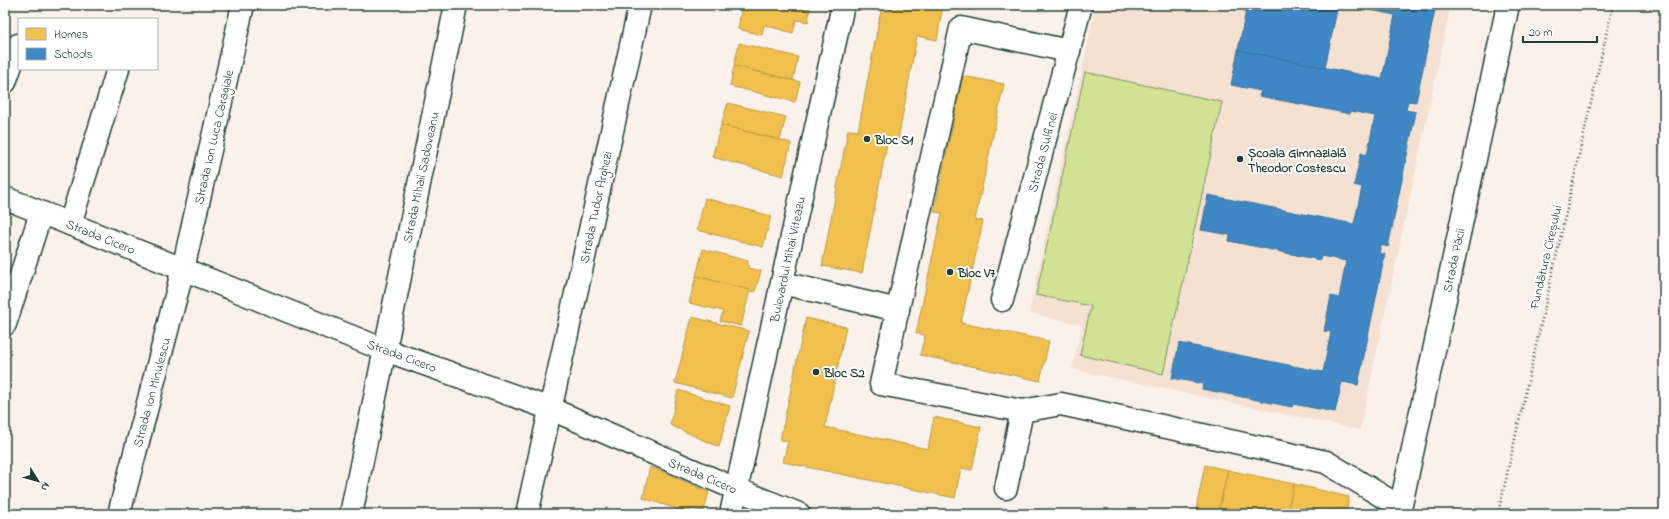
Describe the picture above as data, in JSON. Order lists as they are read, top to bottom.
{
  "streets": {
    "street": [
      "Strada Ion Luca Caragiale",
      "Strada Sulfinei",
      "Strada Mihail Sadoveanu",
      "Strada Tudor Arghezi",
      "Strada Cicero",
      "Bulevardul Mihai Viteazu",
      "Strada Păcii",
      "Strada Ion Minulescu"
    ],
    "path": ["Fundătura Cireșului"]
  },
  "crossings": [
    ["Strada Ion Luca Caragiale", "Strada Cicero"],
    ["Strada Ion Luca Caragiale", "Strada Ion Minulescu"],
    ["Strada Mihail Sadoveanu", "Strada Cicero"],
    ["Strada Tudor Arghezi", "Strada Cicero"],
    ["Strada Cicero", "Bulevardul Mihai Viteazu"],
    ["Strada Cicero", "Strada Ion Minulescu"]
  ],
  "places": [
    "Bloc S1",
    "Școala Gimnazială Theodor Costescu",
    "Bloc V7",
    "Bloc S2"
  ],
  "legend": ["Homes", "Schools"],
  "scale_bar": "20 m",
  "north": "bottom right"
}
